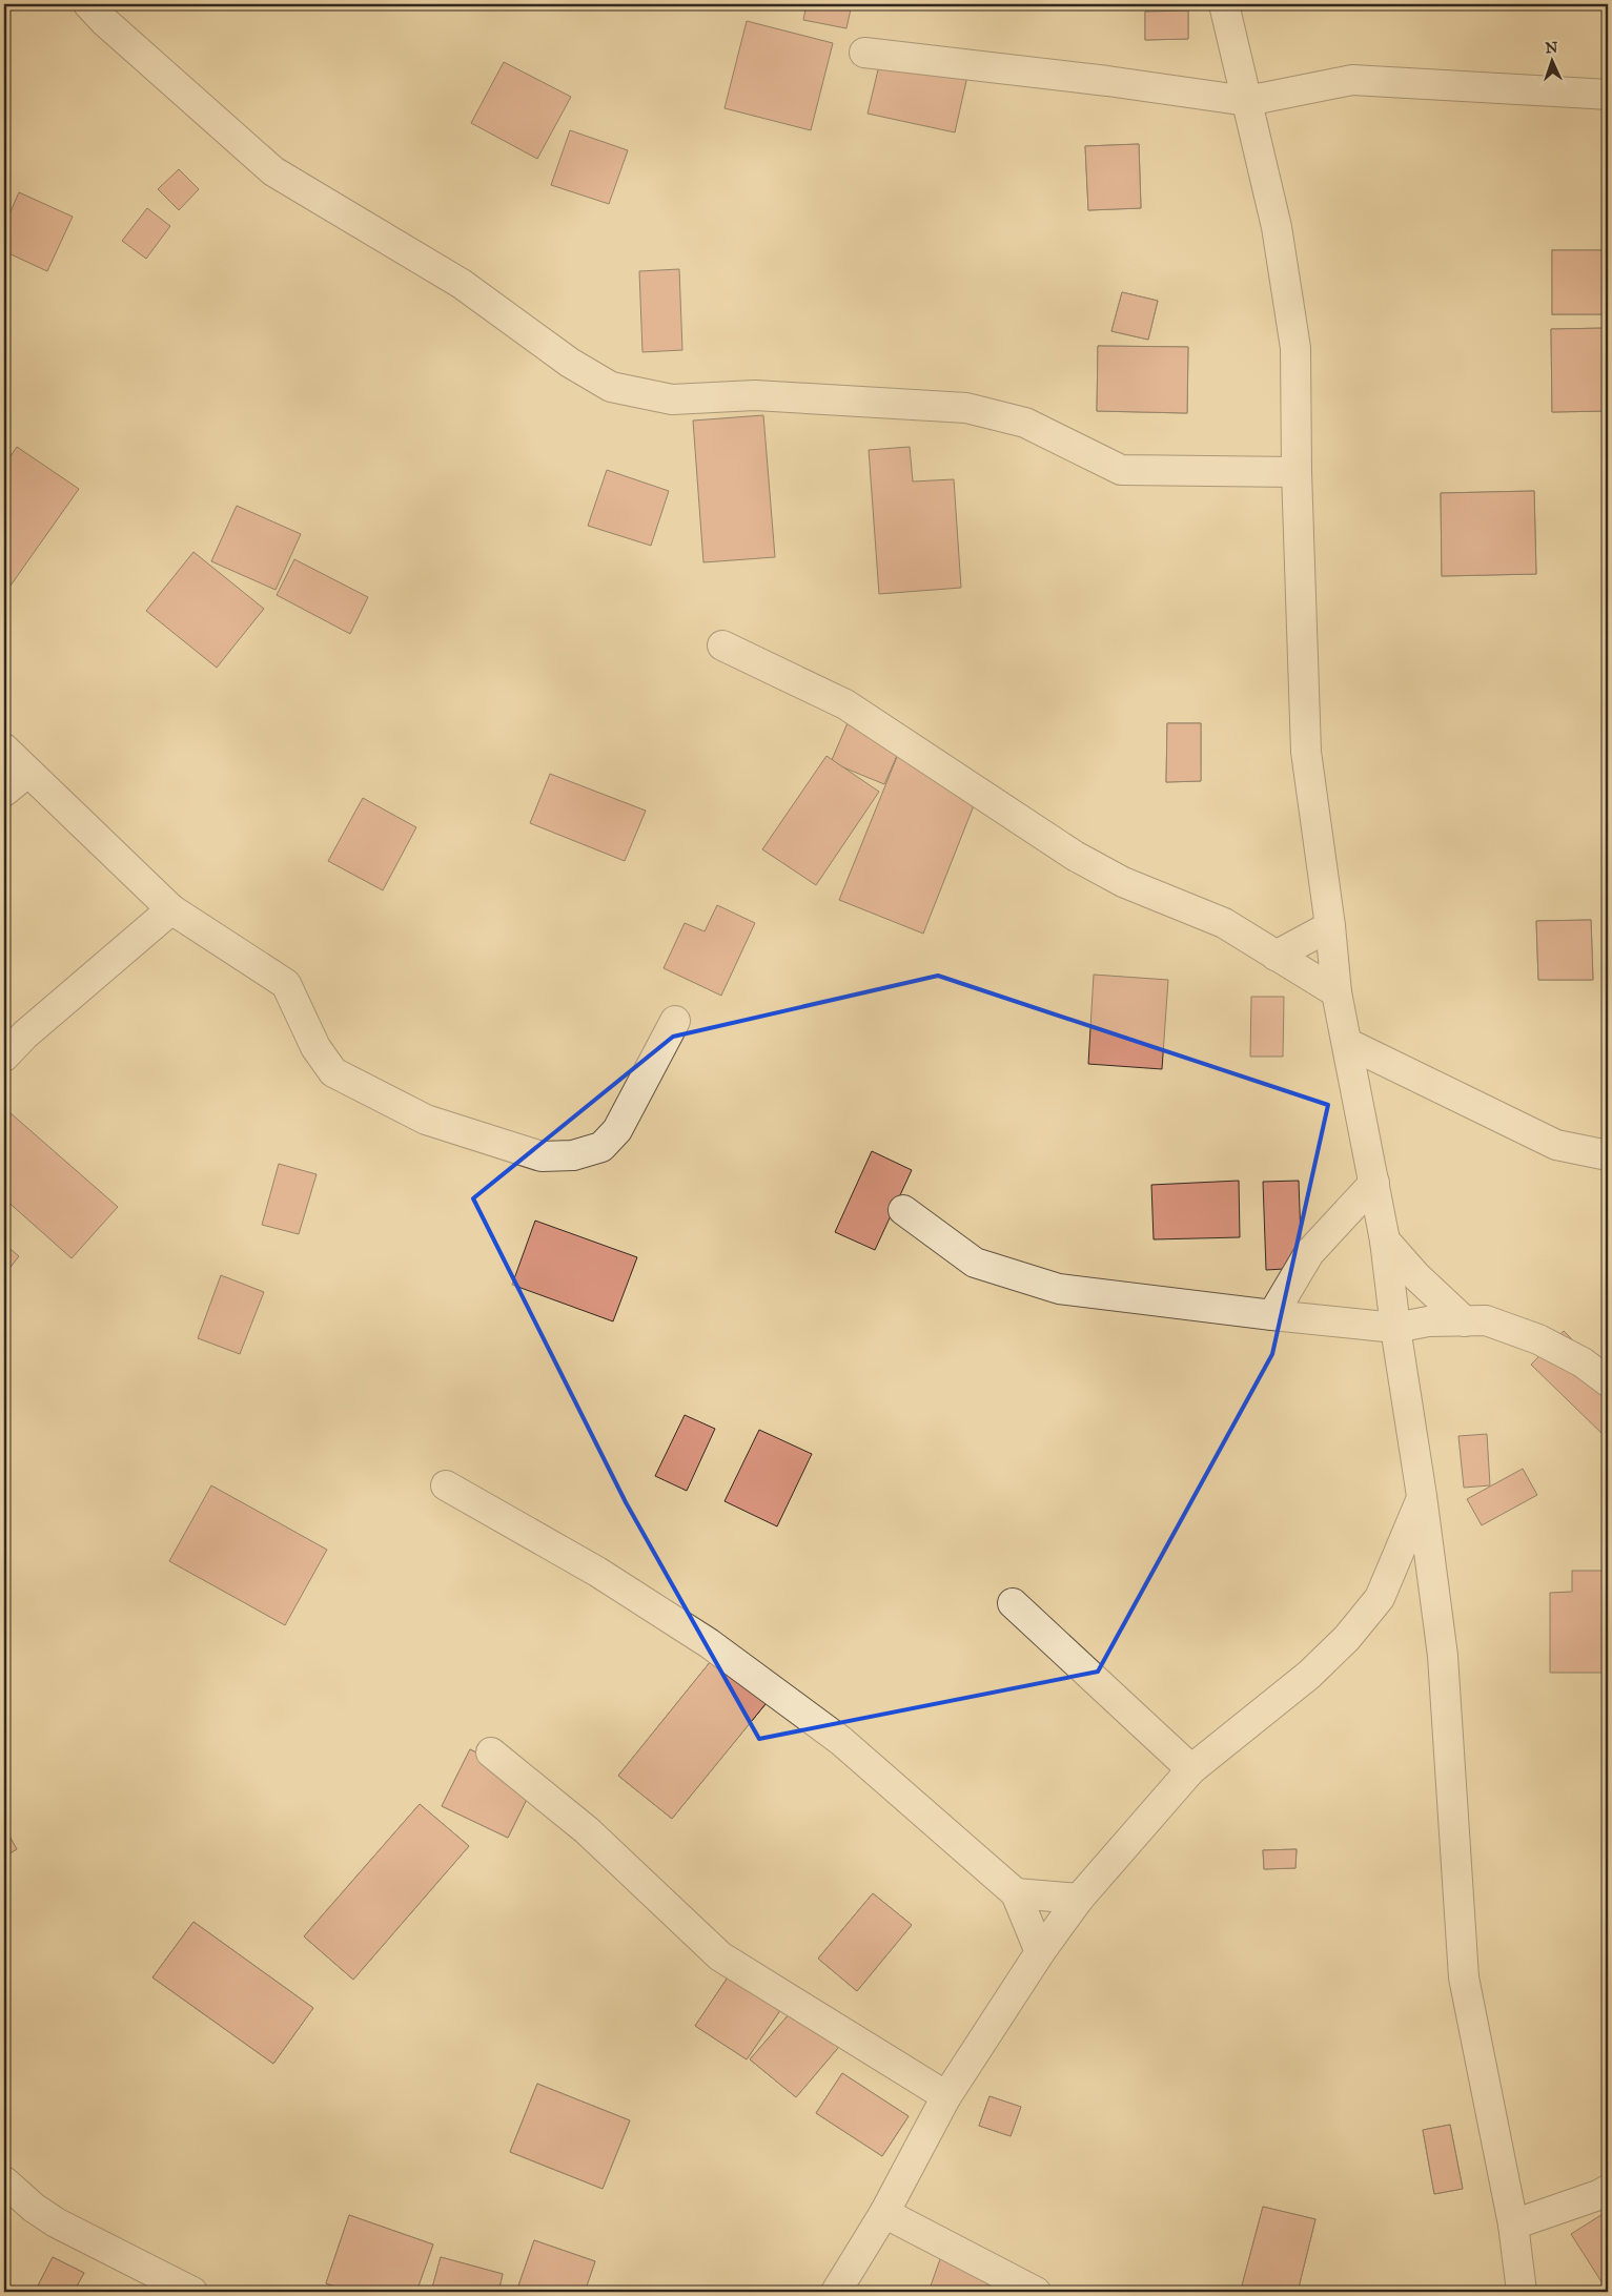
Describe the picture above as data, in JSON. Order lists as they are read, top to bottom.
{
  "north": "top"
}
